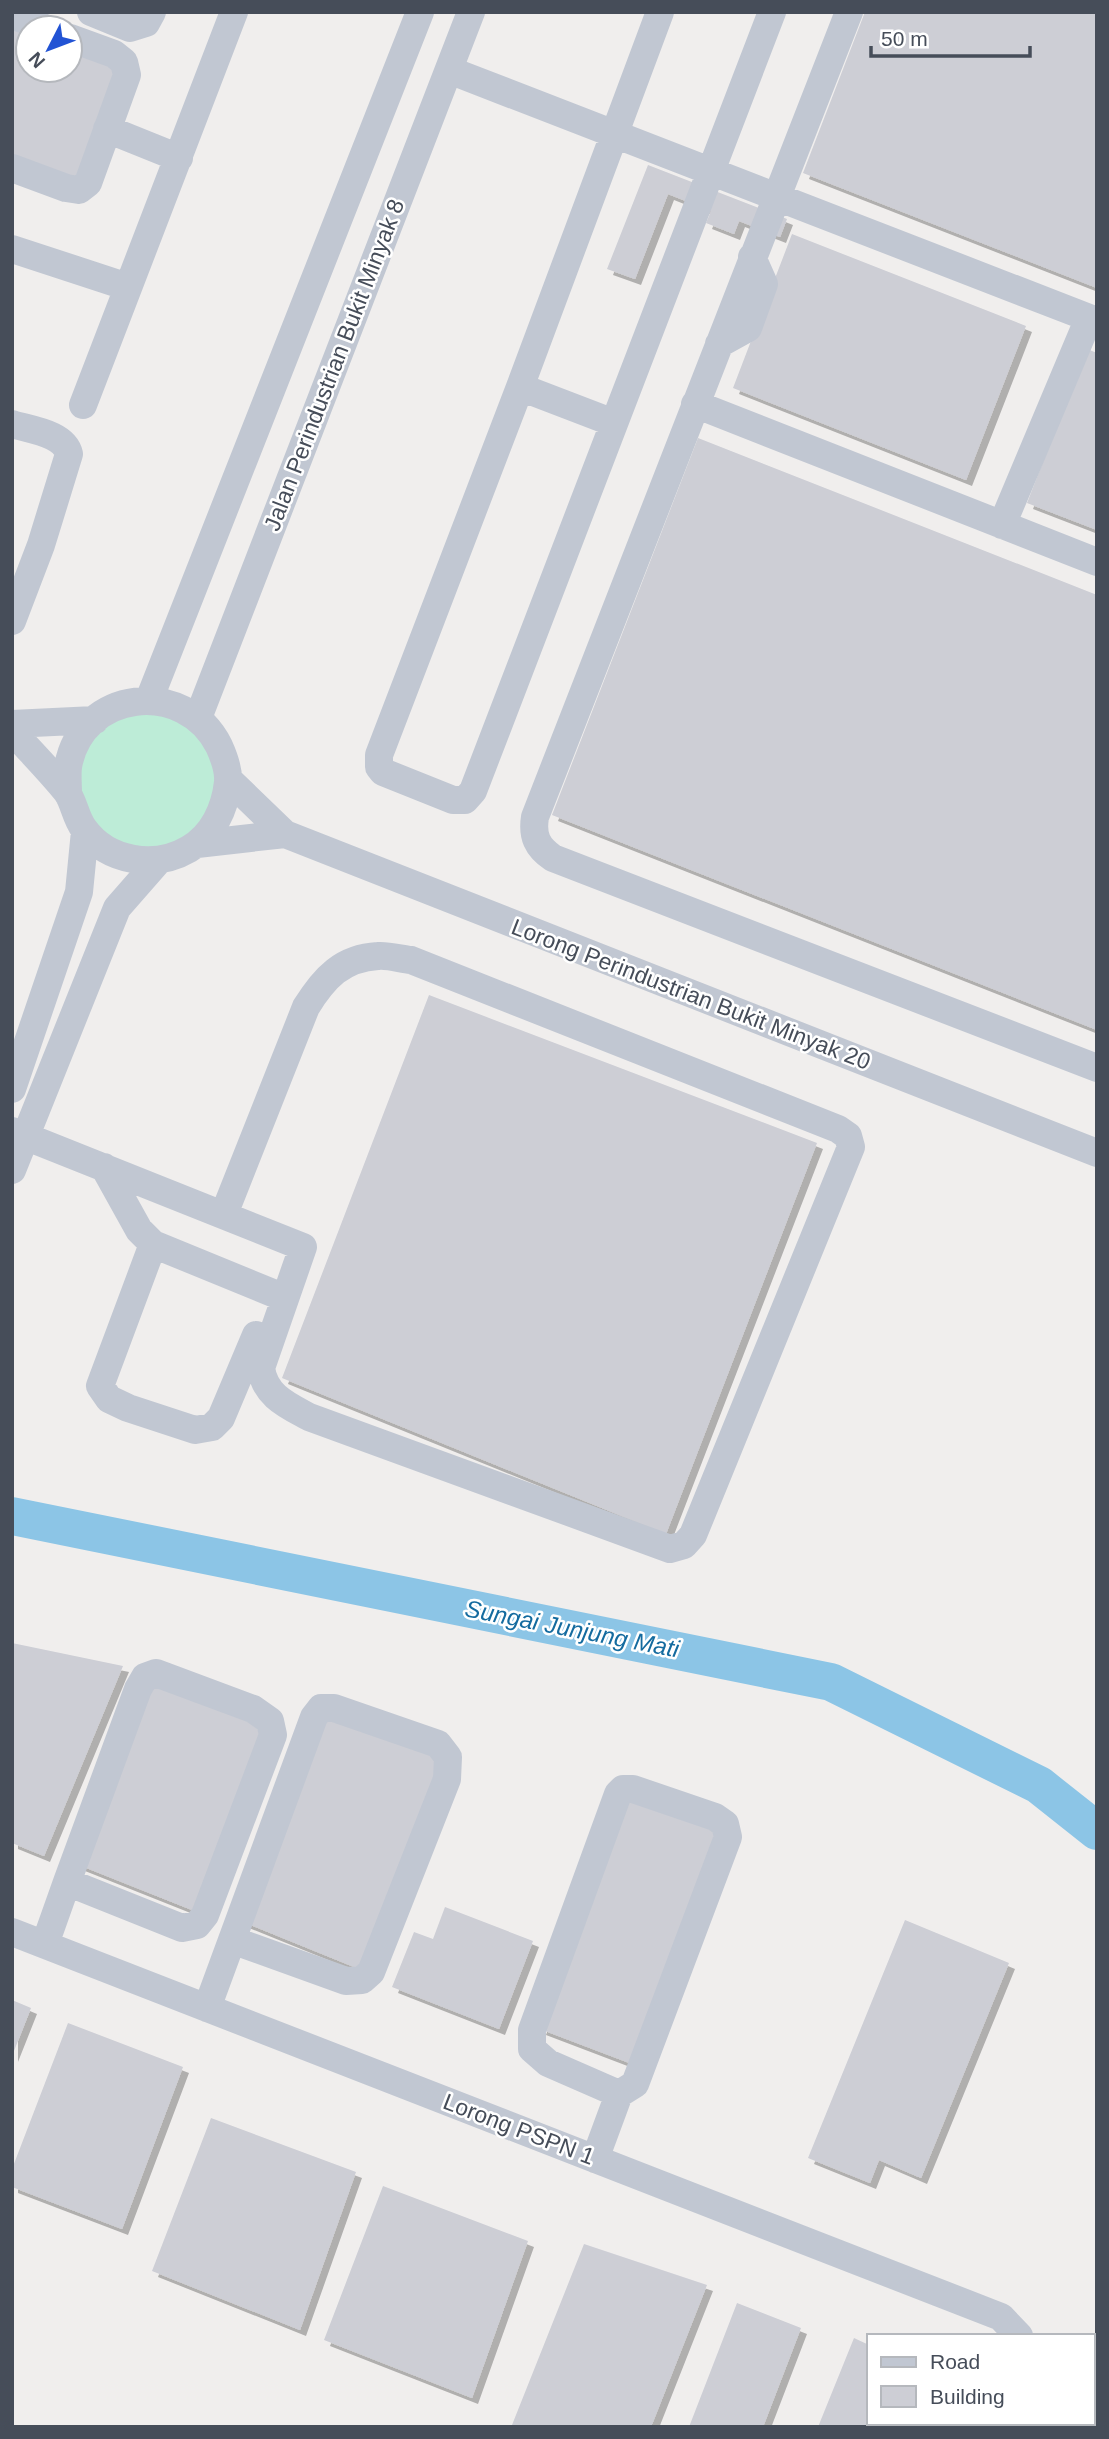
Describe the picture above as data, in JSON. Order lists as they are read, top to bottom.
{
  "streets": {
    "street": ["Jalan Perindustrian Bukit Minyak 8", "Lorong Perindustrian Bukit Minyak 20", "Lorong PSPN 1"]
  },
  "water": ["Sungai Junjung Mati"],
  "legend": ["Road", "Building"],
  "scale_bar": "50 m",
  "north": "bottom left"
}
